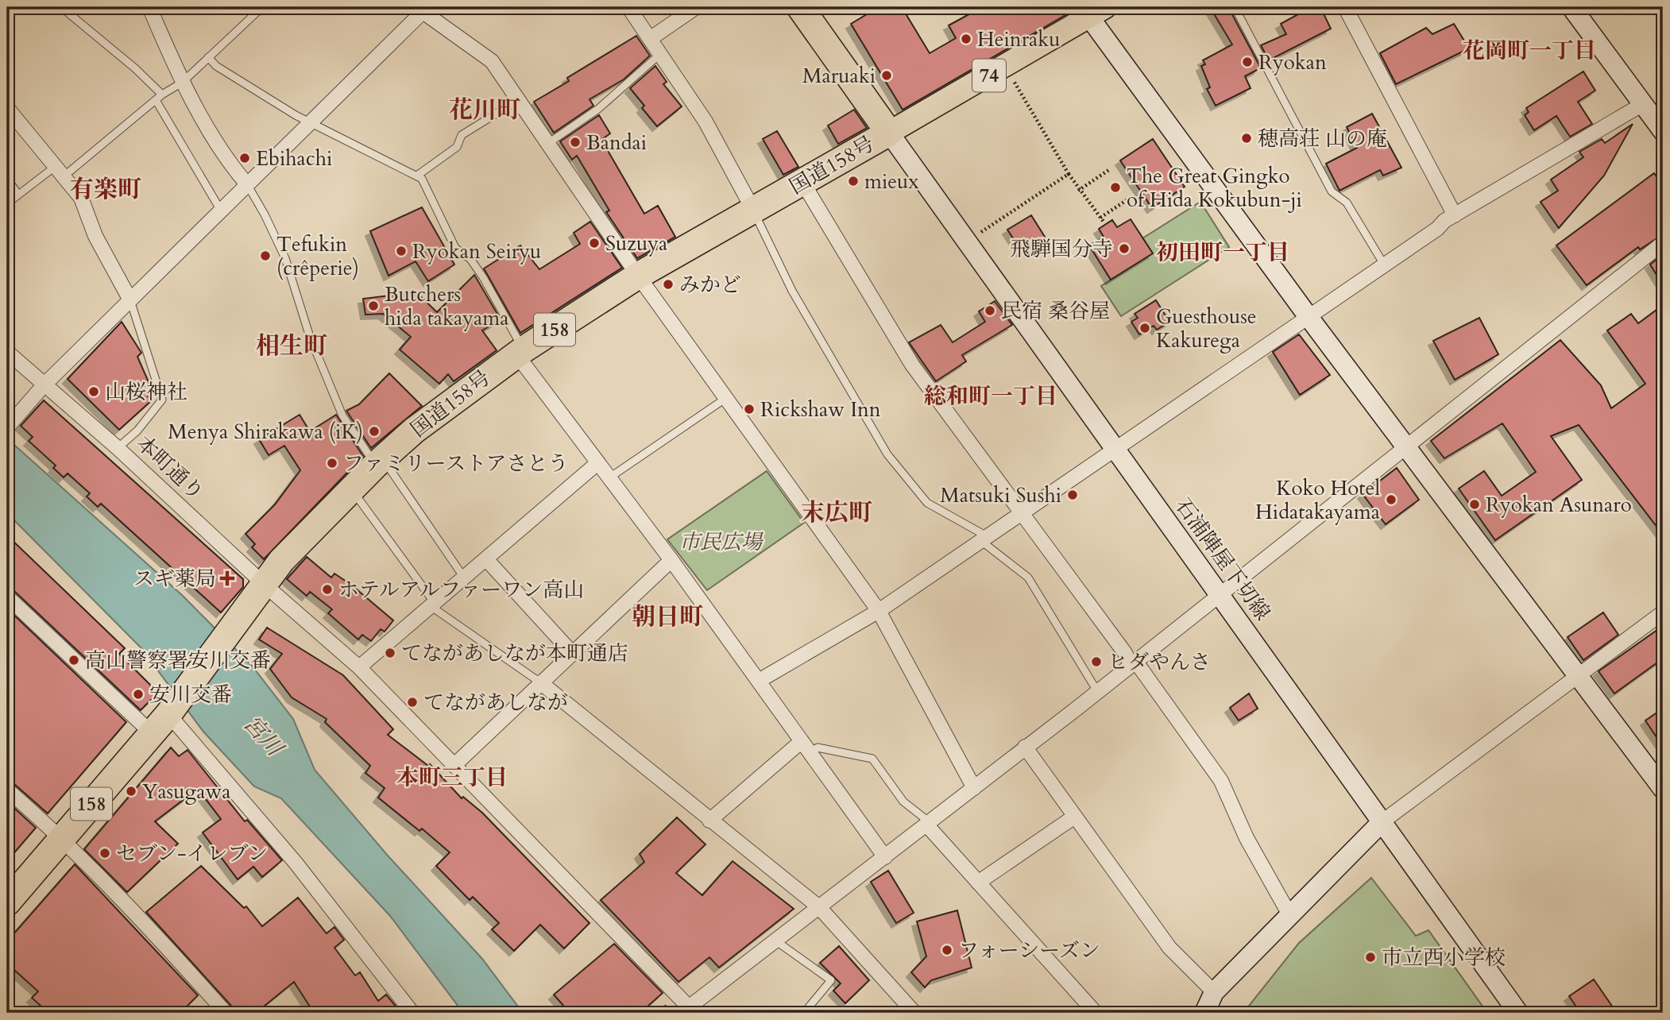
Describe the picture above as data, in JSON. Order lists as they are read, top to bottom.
{
  "streets": {
    "highway": ["国道158号", "158"],
    "main road": ["74"],
    "street": ["本町通り", "石浦陣屋下切線"]
  },
  "crossings": [
    ["74", "国道158号"],
    ["74", "石浦陣屋下切線"],
    ["国道158号", "本町通り"],
    ["国道158号", "石浦陣屋下切線"]
  ],
  "districts": [
    "花岡町一丁目",
    "花川町",
    "有楽町",
    "初田町一丁目",
    "相生町",
    "総和町一丁目",
    "末広町",
    "朝日町",
    "本町三丁目"
  ],
  "water": ["宮川"],
  "parks": ["市民広場"],
  "places": {
    "other": [
      "Heinraku",
      "Ryokan",
      "Maruaki",
      "穂高荘 山の庵",
      "Bandai",
      "Ebihachi",
      "mieux",
      "The Great Gingko of Hida Kokubun-ji",
      "Suzuya",
      "飛騨国分寺",
      "Ryokan Seiryu",
      "Tefukin (crêperie)",
      "みかど",
      "Butchers hida takayama",
      "民宿 桑谷屋",
      "Guesthouse Kakurega",
      "山桜神社",
      "Rickshaw Inn",
      "Menya Shirakawa (iK)",
      "ファミリーストアさとう",
      "Matsuki Sushi",
      "Koko Hotel Hidatakayama",
      "Ryokan Asunaro",
      "ホテルアルファーワン高山",
      "てながあしなが本町通店",
      "高山警察署安川交番",
      "ヒダやんさ",
      "安川交番",
      "てながあしなが",
      "Yasugawa",
      "セブン-イレブン",
      "フォーシーズン",
      "市立西小学校"
    ],
    "health": ["スギ薬局"]
  }
}
